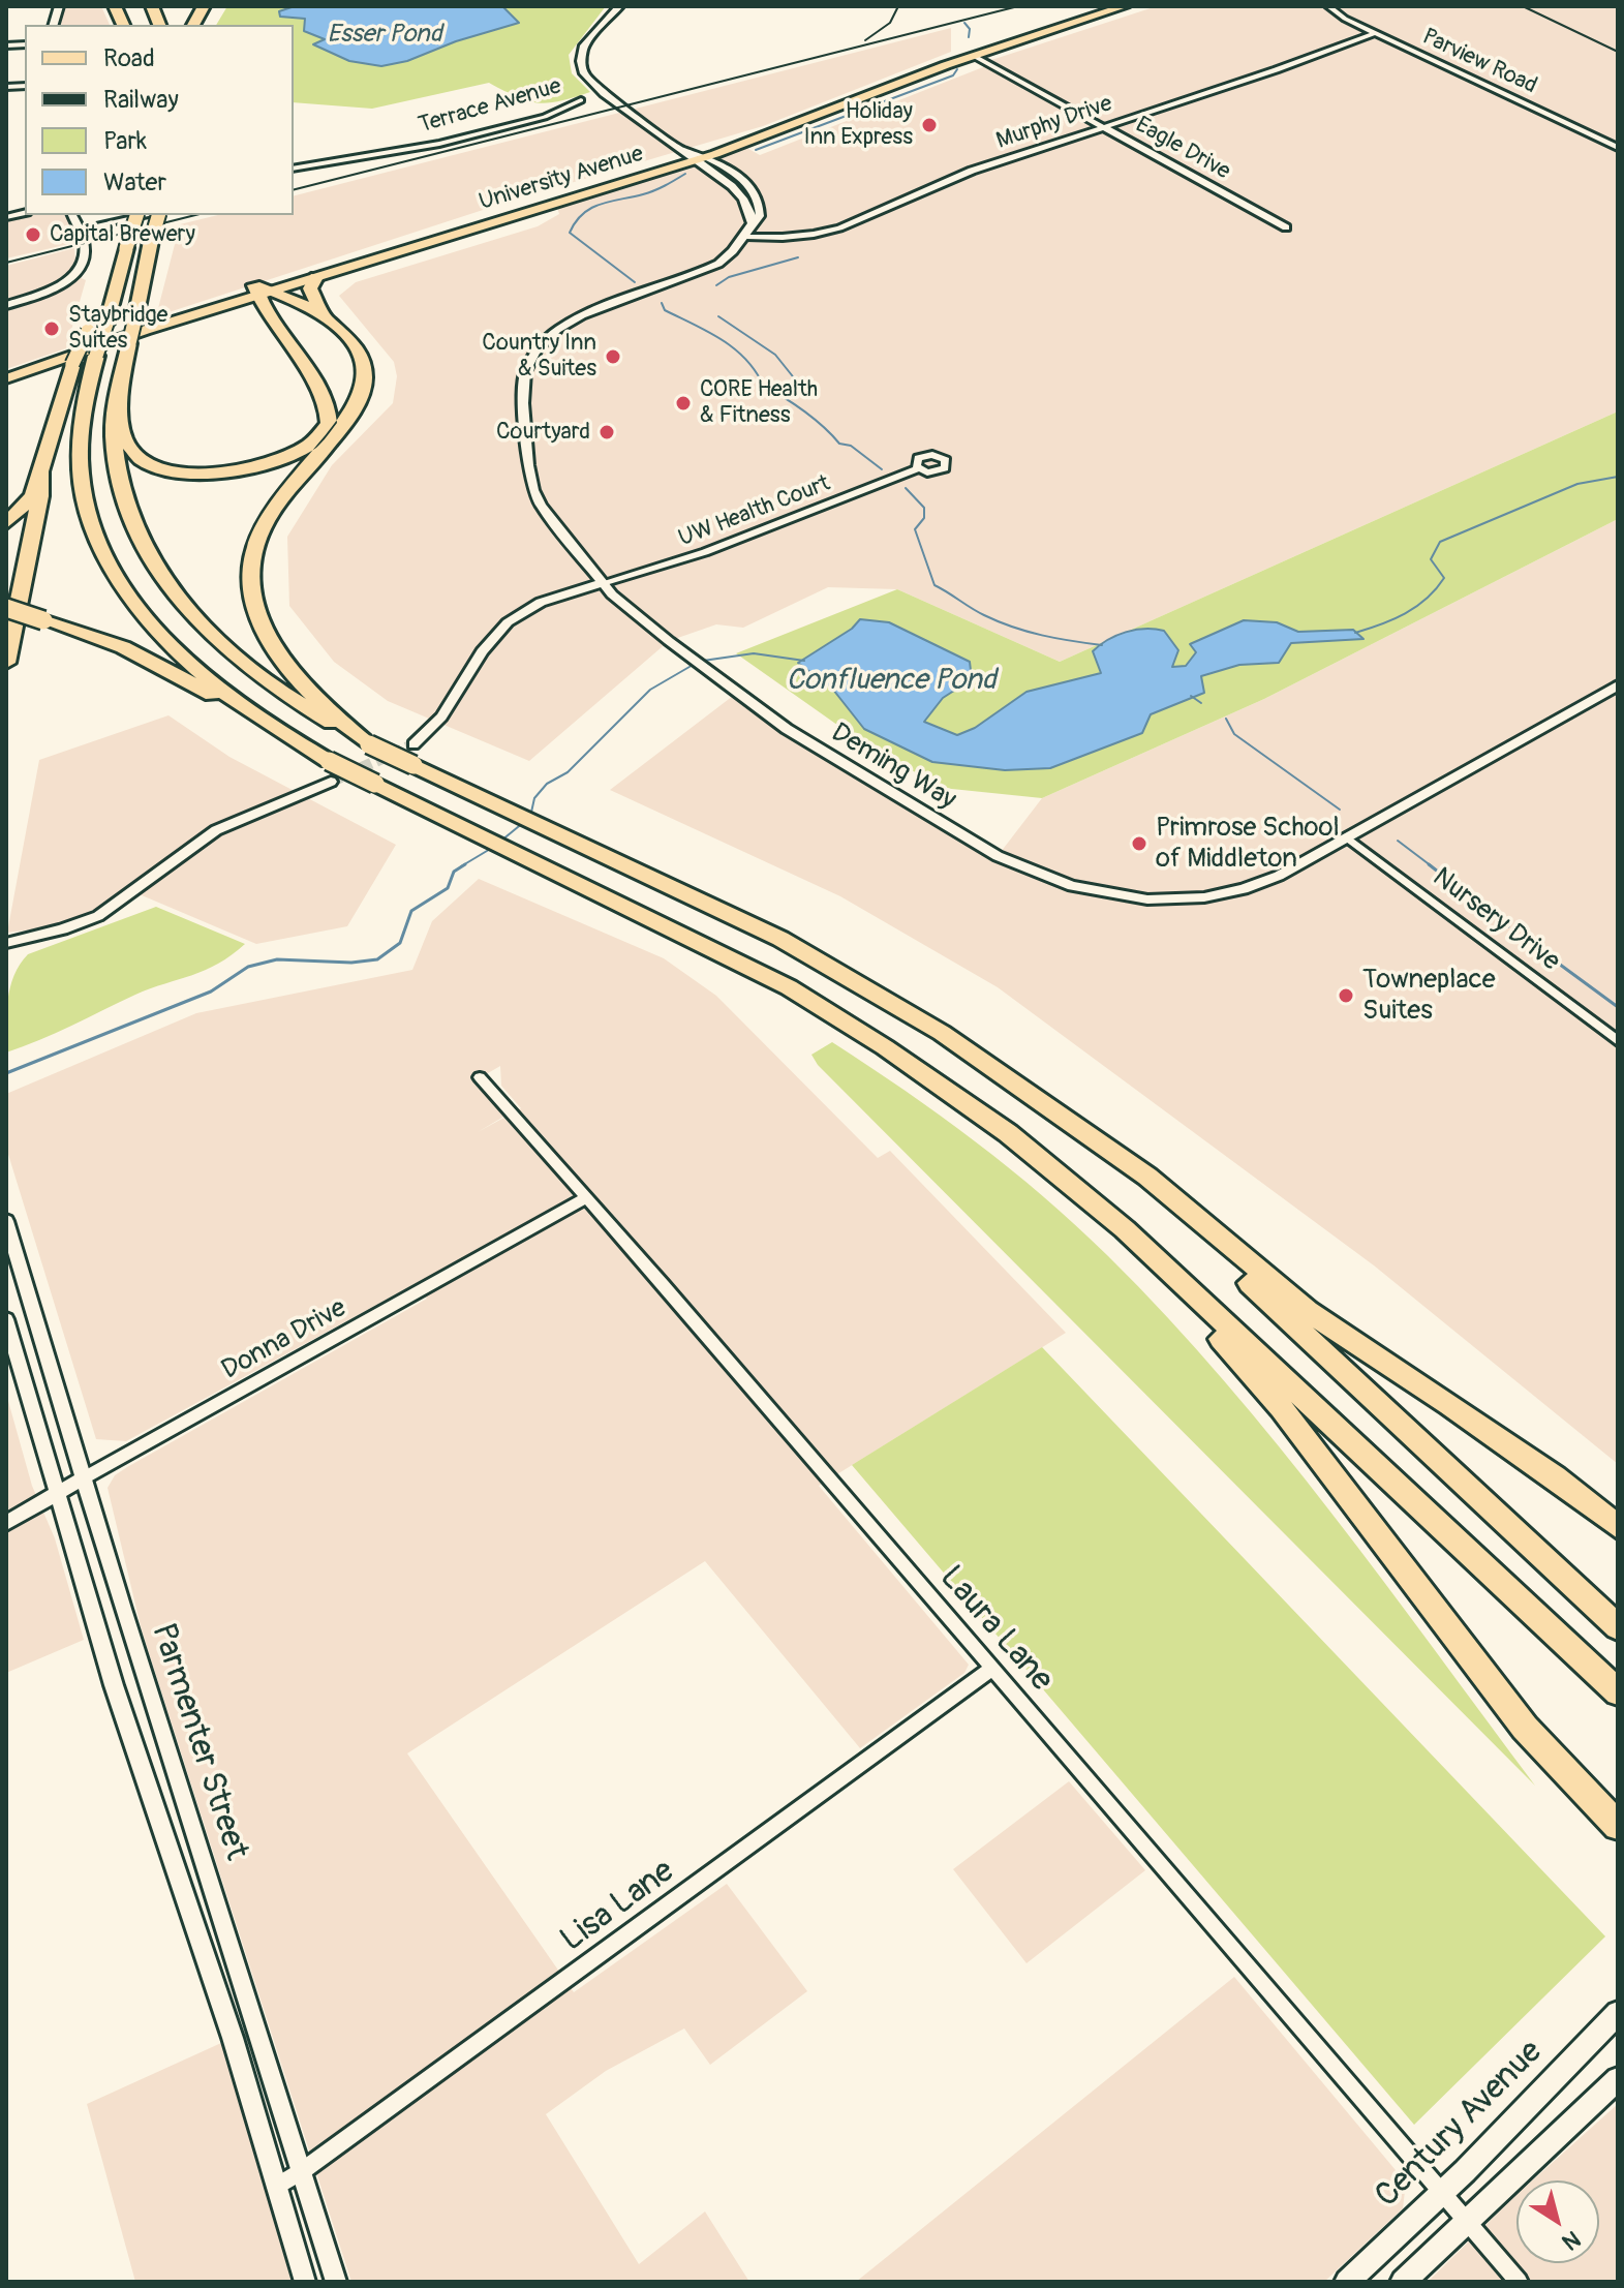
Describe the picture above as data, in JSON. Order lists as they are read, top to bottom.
{
  "streets": {
    "main road": ["University Avenue", "Century Avenue"],
    "street": [
      "Parview Road",
      "Terrace Avenue",
      "Murphy Drive",
      "Eagle Drive",
      "UW Health Court",
      "Deming Way",
      "Nursery Drive",
      "Donna Drive",
      "Laura Lane",
      "Parmenter Street",
      "Lisa Lane"
    ]
  },
  "crossings": [
    ["Parview Road", "Murphy Drive"],
    ["Terrace Avenue", "Deming Way"],
    ["Murphy Drive", "Eagle Drive"],
    ["Murphy Drive", "Deming Way"],
    ["Eagle Drive", "University Avenue"],
    ["University Avenue", "Deming Way"],
    ["UW Health Court", "Deming Way"],
    ["Deming Way", "Nursery Drive"],
    ["Donna Drive", "Laura Lane"],
    ["Donna Drive", "Parmenter Street"],
    ["Laura Lane", "Lisa Lane"],
    ["Laura Lane", "Century Avenue"],
    ["Parmenter Street", "Lisa Lane"]
  ],
  "water": ["Esser Pond", "Confluence Pond"],
  "places": [
    "Holiday Inn Express",
    "Capital Brewery",
    "Staybridge Suites",
    "Country Inn & Suites",
    "CORE Health & Fitness",
    "Courtyard",
    "Primrose School of Middleton",
    "Towneplace Suites"
  ],
  "legend": [
    "Road",
    "Railway",
    "Park",
    "Water"
  ],
  "north": "bottom right"
}
